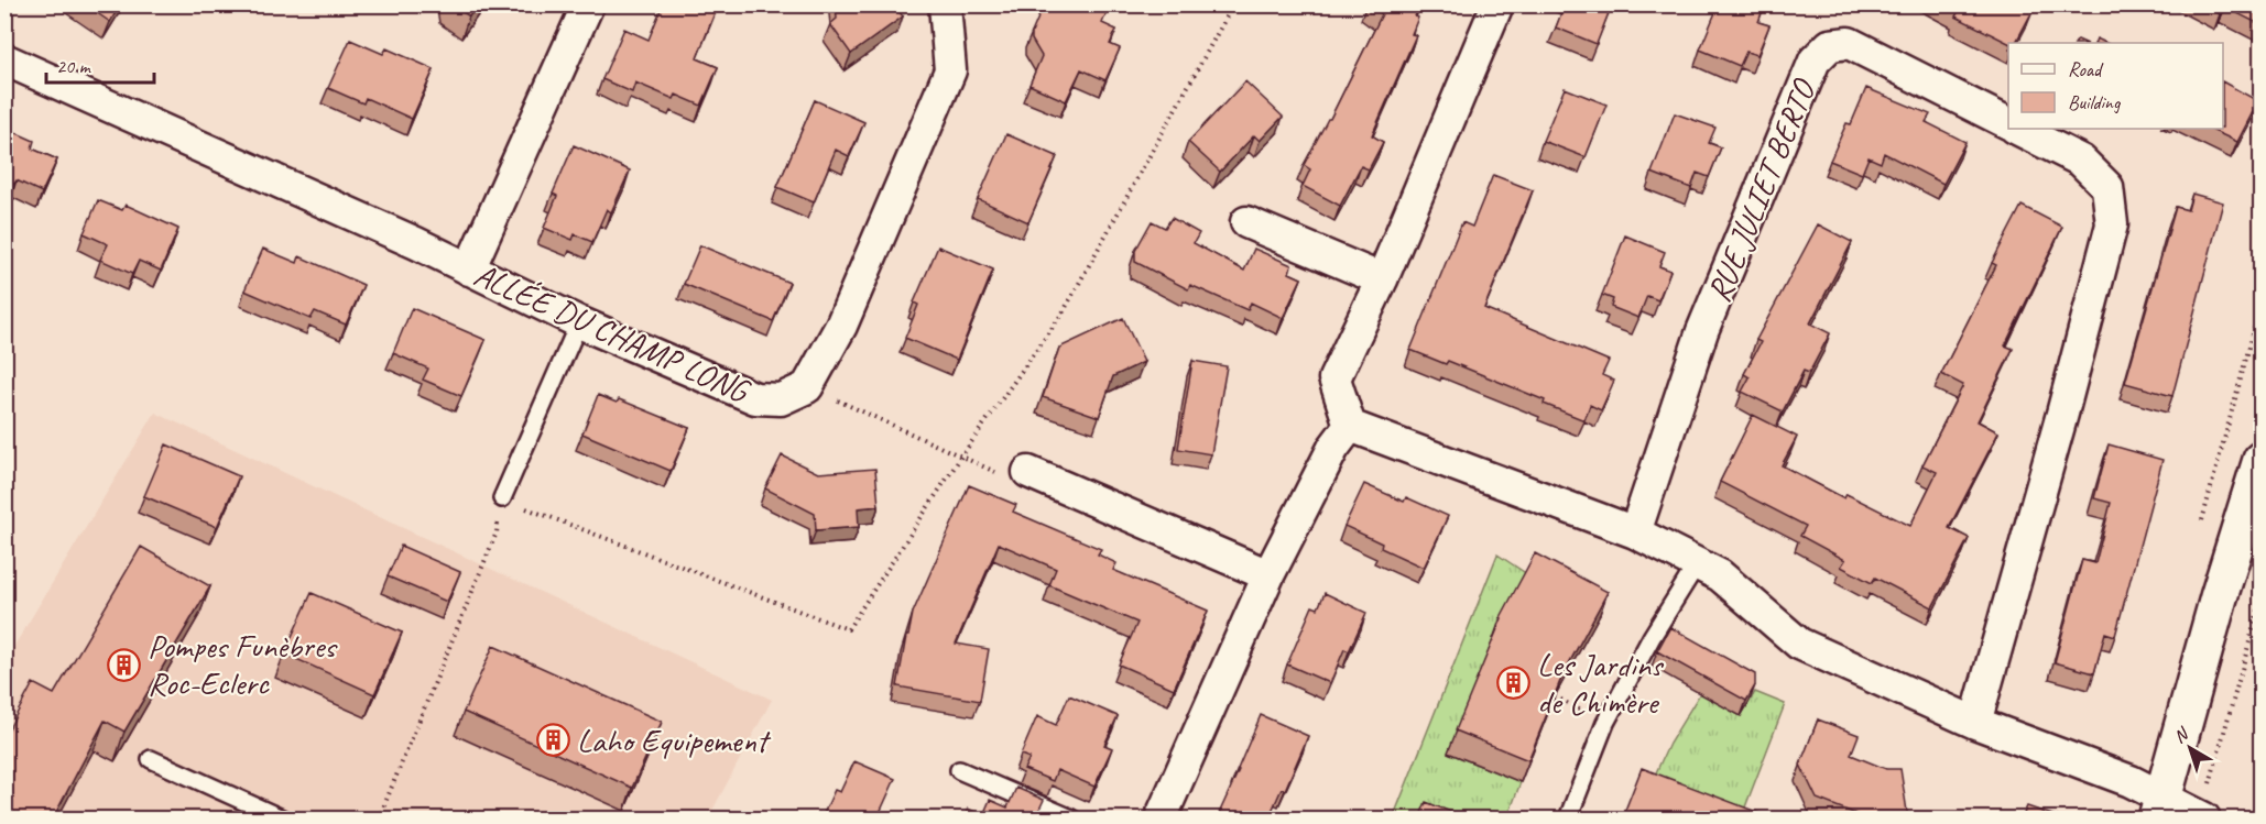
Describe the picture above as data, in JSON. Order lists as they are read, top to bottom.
{
  "streets": {
    "street": ["RUE JULIET BERTO", "ALLÉE DU CHAMP LONG"]
  },
  "places": {
    "building": ["Pompes Funèbres Roc-Eclerc", "Les Jardins de Chimère", "Laho Equipement"]
  },
  "legend": ["Road", "Building"],
  "scale_bar": "20 m",
  "north": "top left"
}
